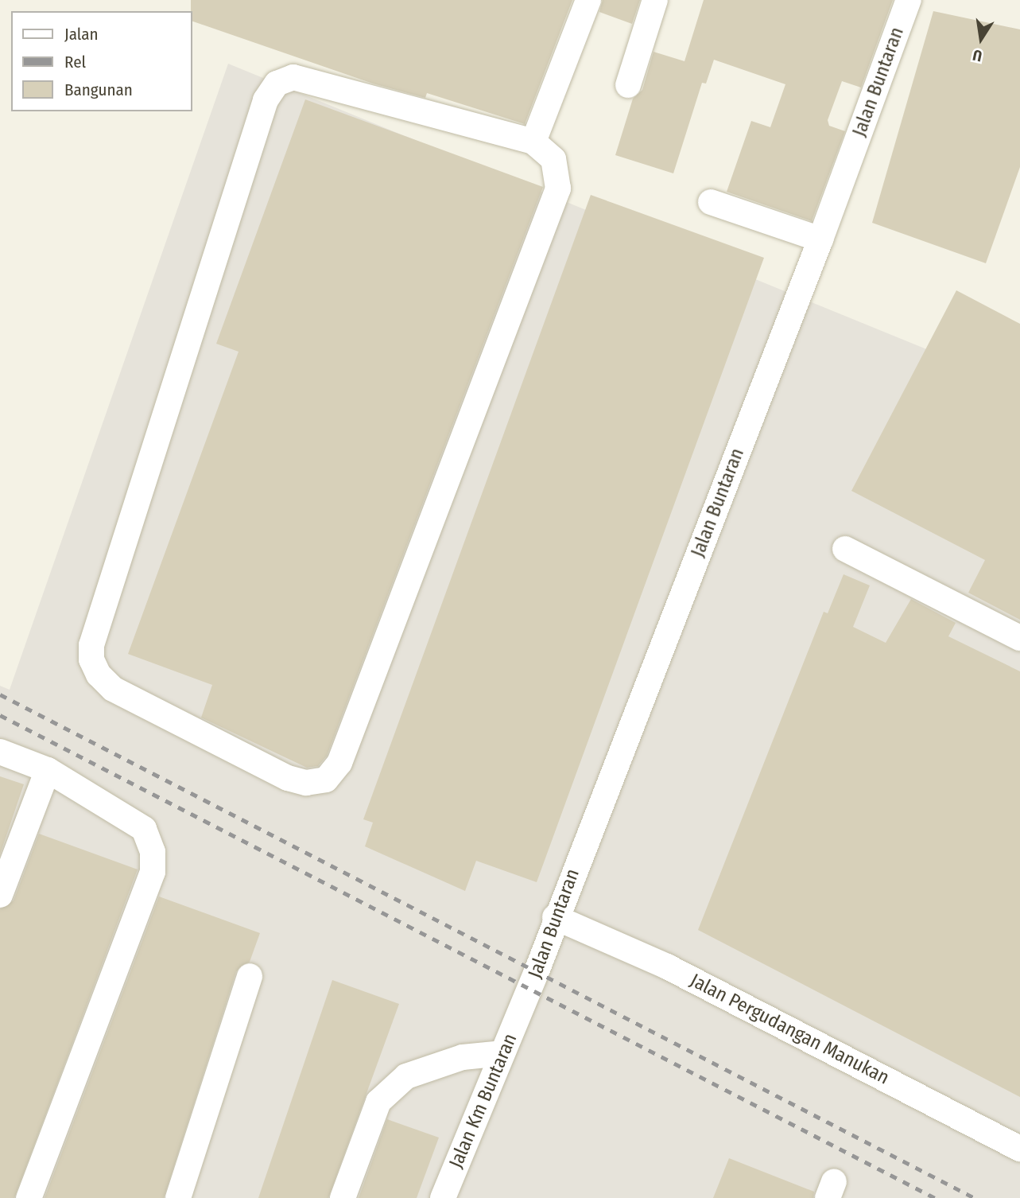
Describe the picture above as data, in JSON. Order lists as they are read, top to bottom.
{
  "streets": {
    "street": ["Jalan Buntaran", "Jalan Pergudangan Manukan", "Jalan Km Buntaran"]
  },
  "crossings": [
    ["Jalan Buntaran", "Jalan Pergudangan Manukan"],
    ["Jalan Buntaran", "Jalan Km Buntaran"]
  ],
  "legend": ["Jalan", "Rel", "Bangunan"],
  "north": "bottom"
}
